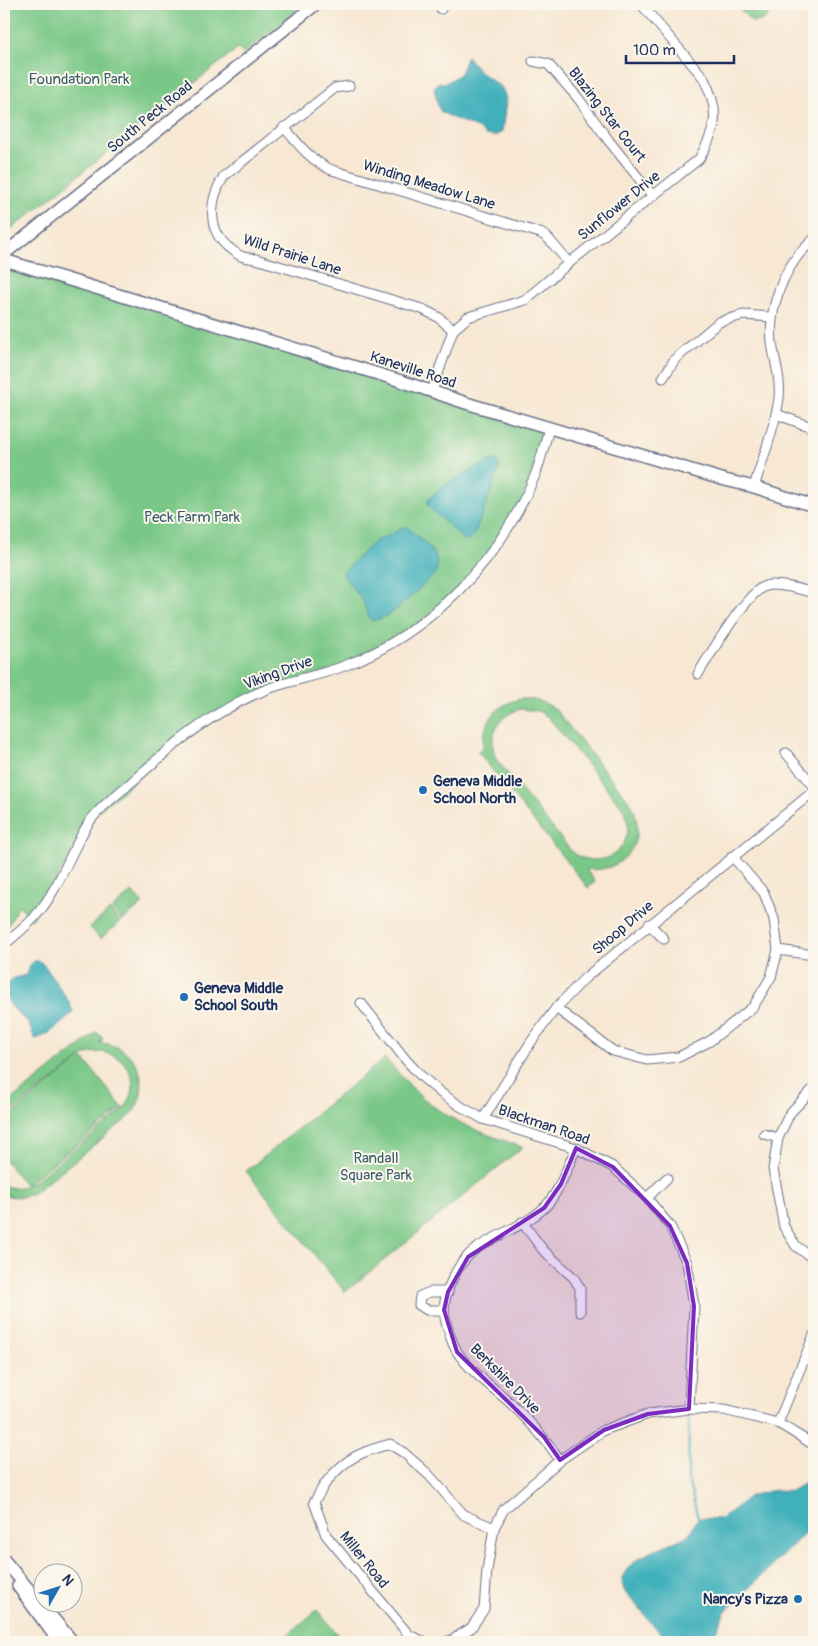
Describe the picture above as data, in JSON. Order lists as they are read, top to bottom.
{
  "streets": {
    "main road": ["South Peck Road", "Kaneville Road"],
    "street": [
      "Blazing Star Court",
      "Winding Meadow Lane",
      "Sunflower Drive",
      "Wild Prairie Lane",
      "Viking Drive",
      "Shoop Drive",
      "Blackman Road",
      "Berkshire Drive",
      "Miller Road"
    ]
  },
  "crossings": [
    ["Blazing Star Court", "Sunflower Drive"],
    ["Winding Meadow Lane", "Sunflower Drive"],
    ["Winding Meadow Lane", "Wild Prairie Lane"],
    ["Sunflower Drive", "Wild Prairie Lane"],
    ["Kaneville Road", "Viking Drive"],
    ["Shoop Drive", "Blackman Road"],
    ["Blackman Road", "Berkshire Drive"]
  ],
  "parks": ["Foundation Park", "Peck Farm Park", "Randall Square Park"],
  "places": ["Geneva Middle School North", "Geneva Middle School South", "Nancy's Pizza"],
  "scale_bar": "100 m",
  "north": "top right"
}
